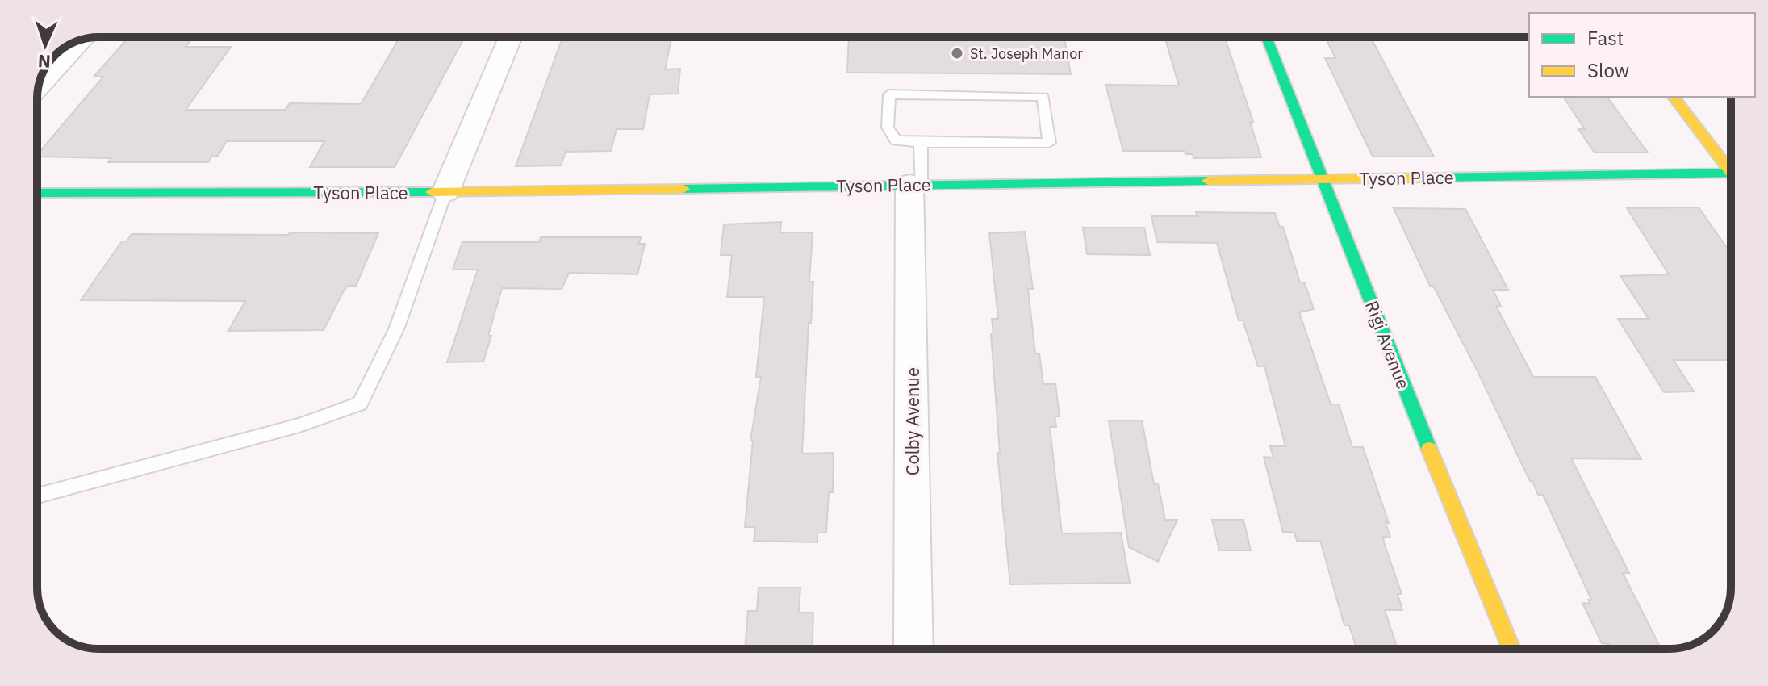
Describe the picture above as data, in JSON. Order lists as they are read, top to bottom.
{
  "streets": {
    "street": ["Tyson Place", "Rigi Avenue", "Colby Avenue"]
  },
  "crossings": [
    ["Tyson Place", "Rigi Avenue"],
    ["Tyson Place", "Colby Avenue"]
  ],
  "places": ["St. Joseph Manor"],
  "legend": ["Fast", "Slow"],
  "north": "bottom"
}
